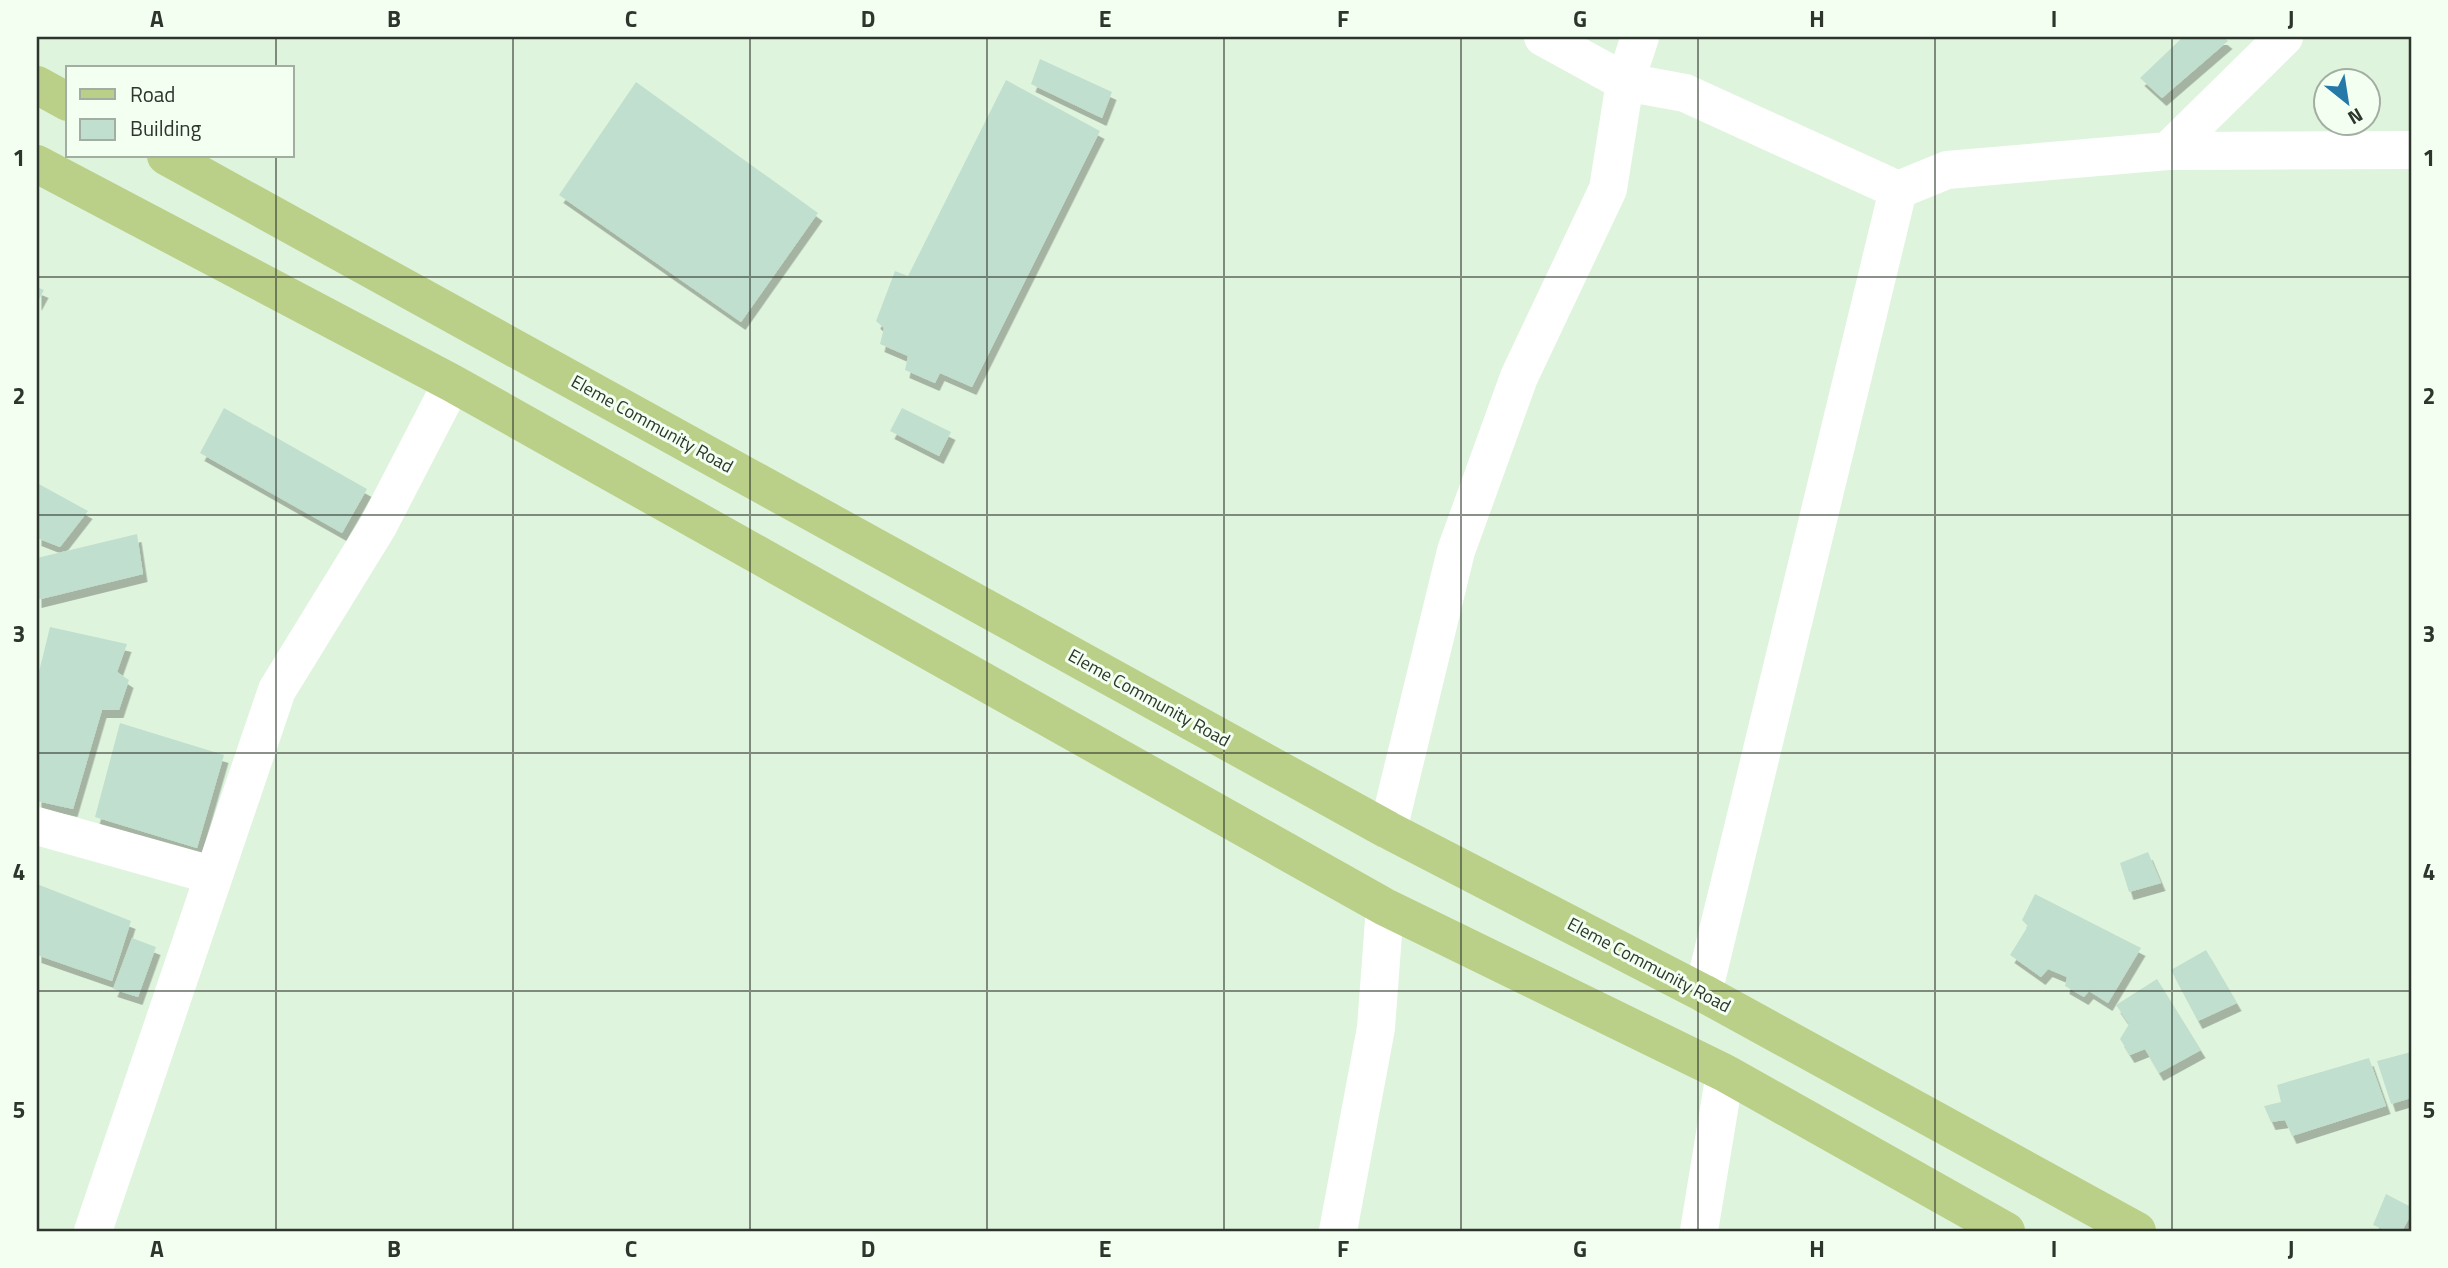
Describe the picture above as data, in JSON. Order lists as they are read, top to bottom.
{
  "streets": {
    "main road": ["Eleme Community Road"]
  },
  "legend": ["Road", "Building"],
  "north": "bottom right",
  "grid": {
    "columns": [
      "A",
      "B",
      "C",
      "D",
      "E",
      "F",
      "G",
      "H",
      "I",
      "J"
    ],
    "rows": [
      "1",
      "2",
      "3",
      "4",
      "5"
    ]
  }
}
